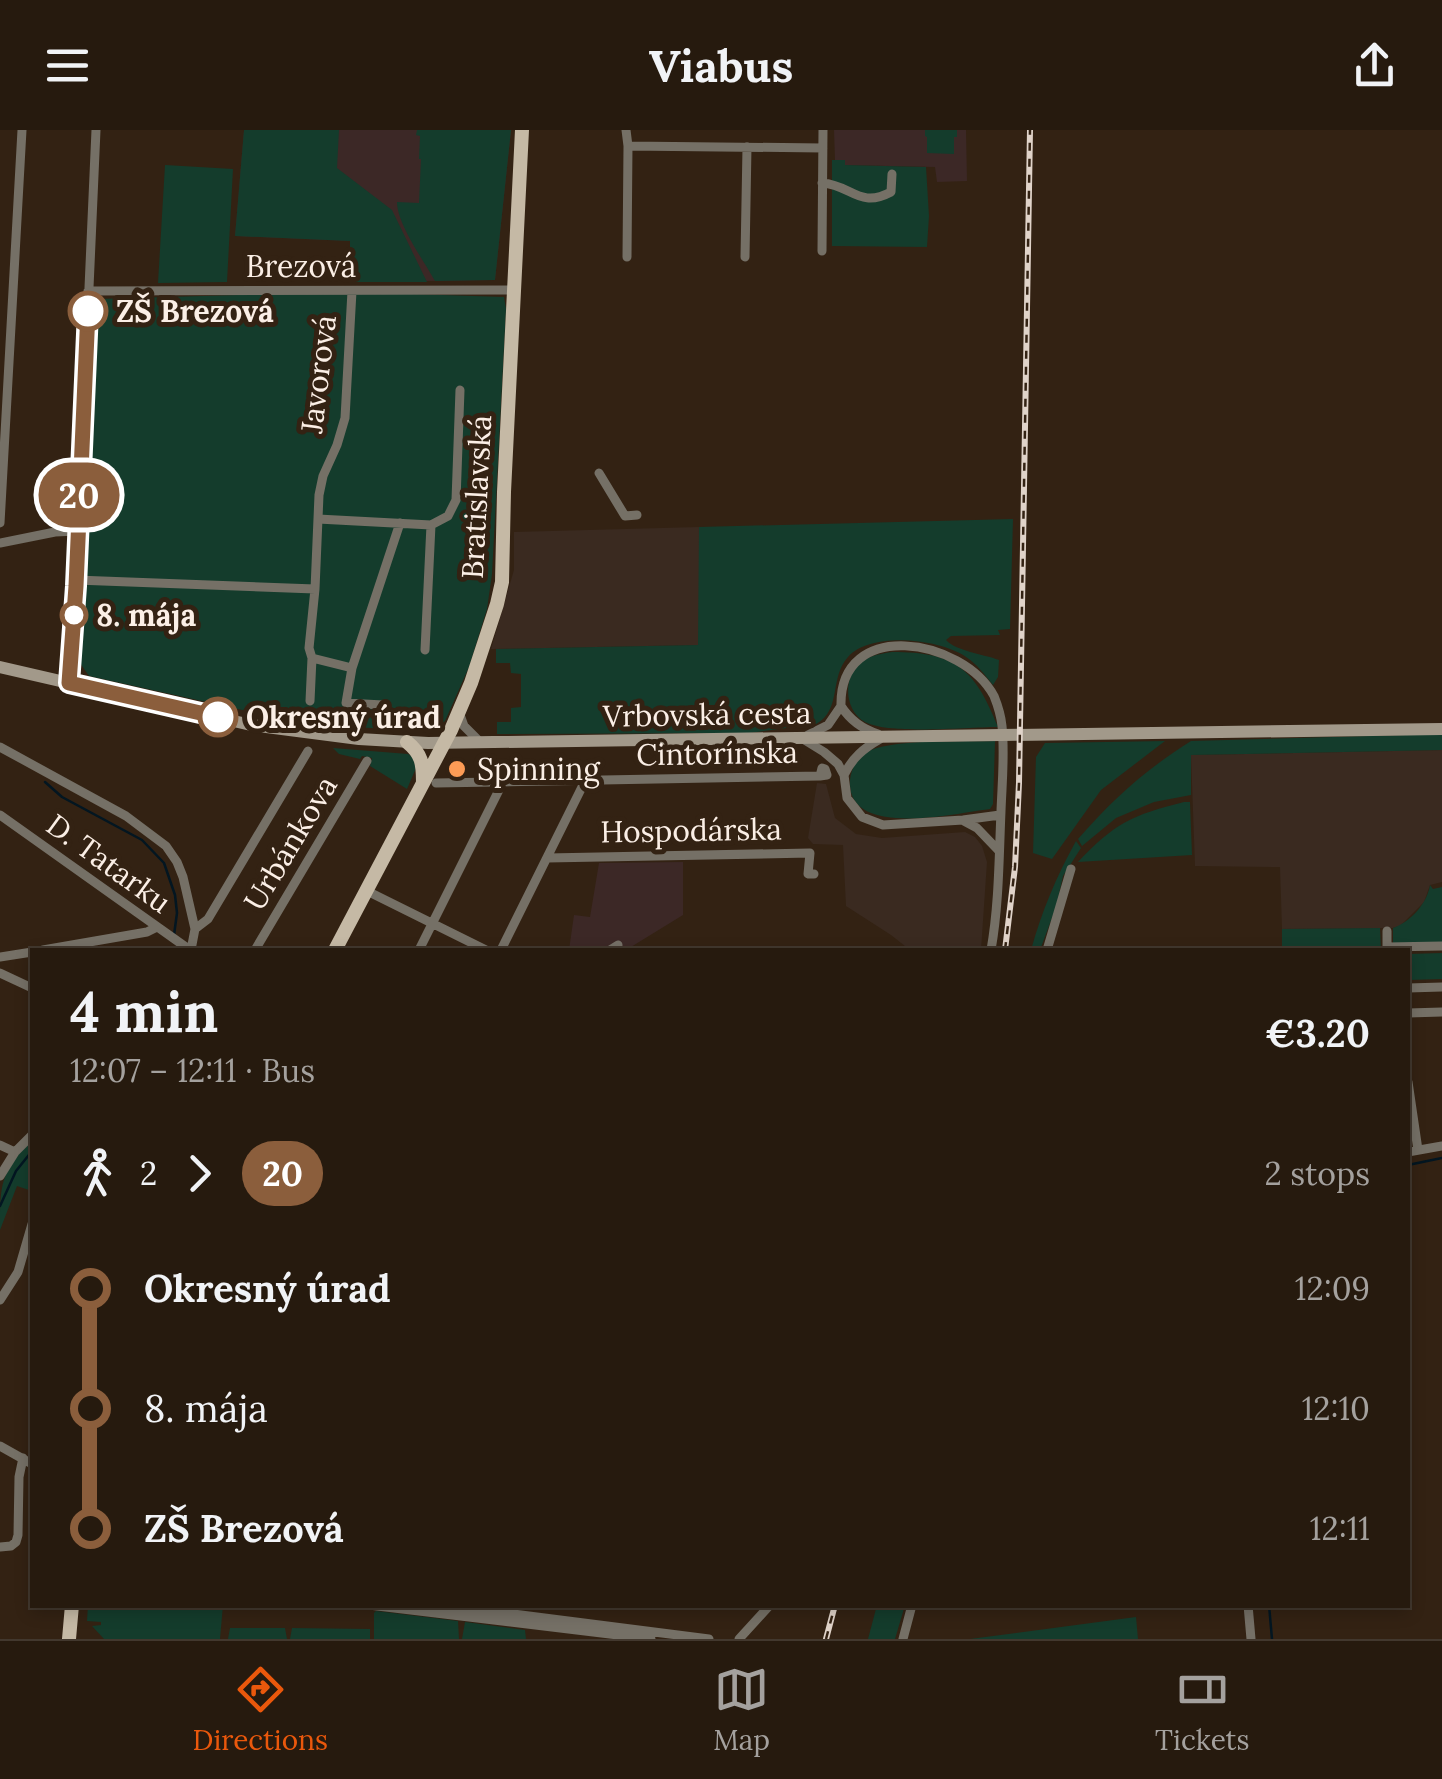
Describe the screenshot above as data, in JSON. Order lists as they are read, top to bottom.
{
  "streets": {
    "main road": ["Bratislavská", "Vrbovská cesta"],
    "street": [
      "Brezová",
      "Javorová",
      "Cintorínska",
      "Hospodárska",
      "Urbánkova",
      "D. Tatarku"
    ]
  },
  "crossings": [
    ["Brezová", "Javorová"],
    ["Brezová", "Bratislavská"],
    ["Bratislavská", "Vrbovská cesta"],
    ["Bratislavská", "Cintorínska"]
  ],
  "places": [
    "ZŠ Brezová",
    "8. mája",
    "Okresný úrad",
    "Spinning"
  ],
  "lines": ["bus line 20"],
  "page": {
    "header": "Viabus",
    "on_map": "20",
    "heading": ["4 min", "12:07 – 12:11 · Bus", "€3.20"],
    "legs": ["2", "20", "2 stops"],
    "list": [
      {
        "name": "Okresný úrad",
        "value": "12:09"
      },
      {
        "name": "8. mája",
        "value": "12:10"
      },
      {
        "name": "ZŠ Brezová",
        "value": "12:11"
      }
    ],
    "tabs": ["Directions", "Map", "Tickets"]
  }
}
